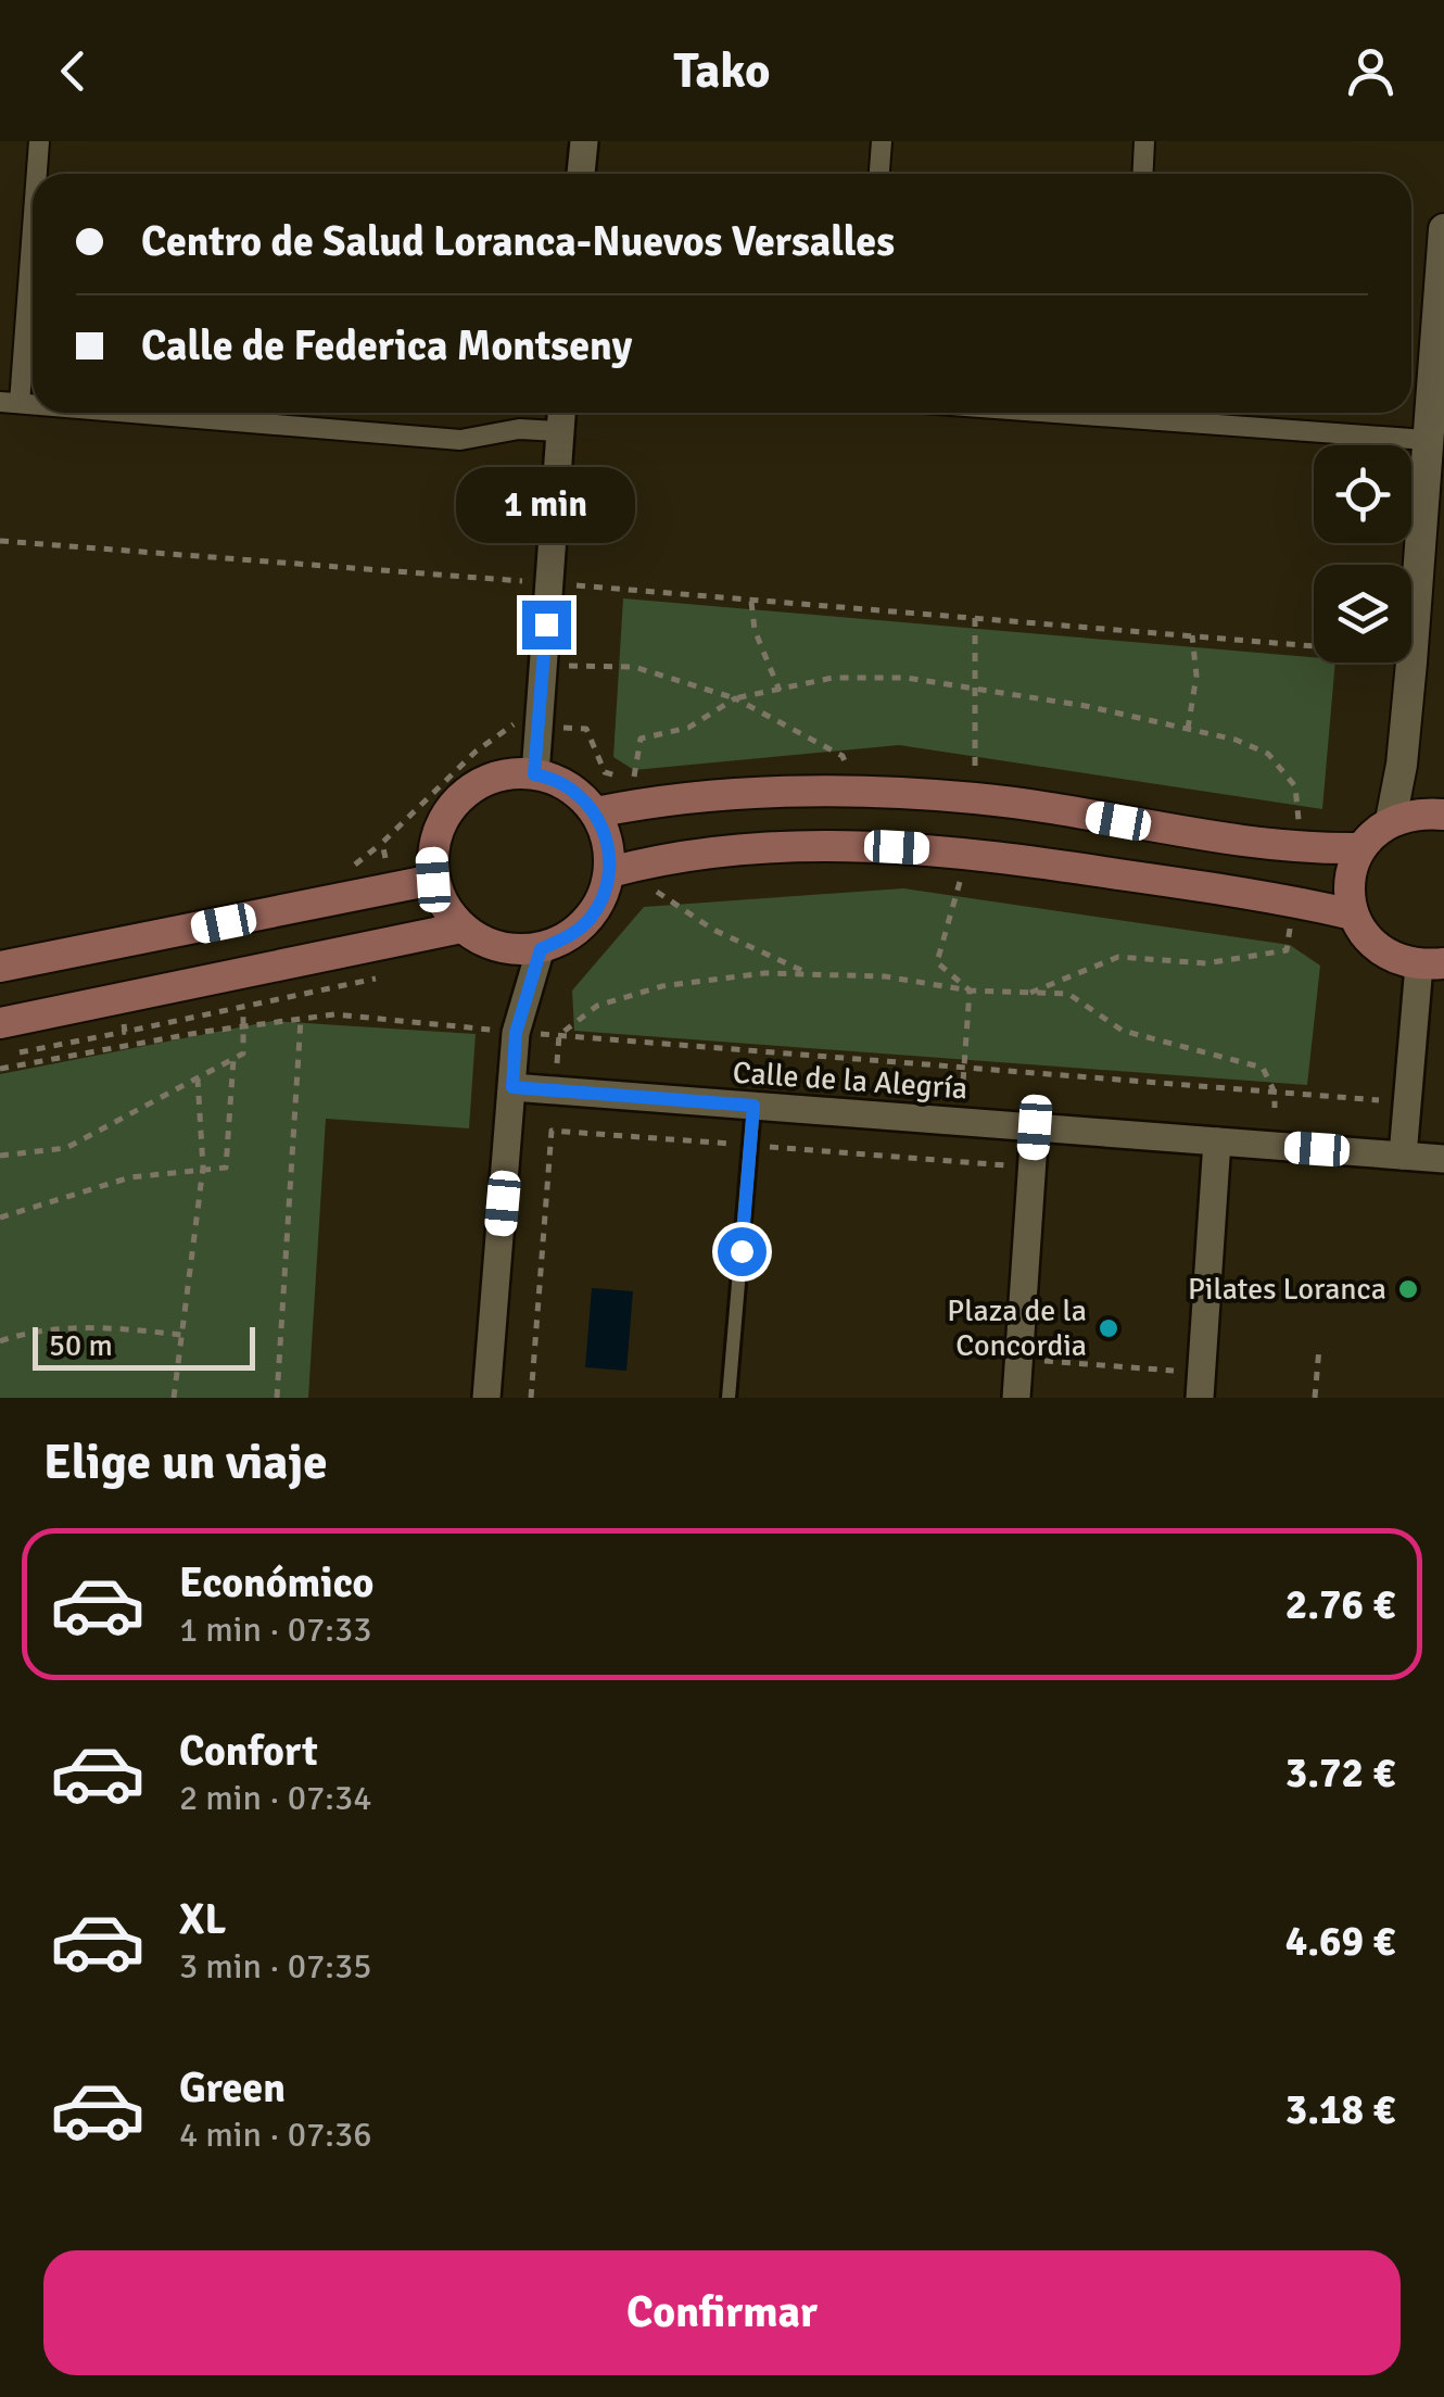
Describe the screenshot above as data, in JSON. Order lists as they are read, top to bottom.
{
  "streets": {
    "street": ["Calle de la Alegría"]
  },
  "places": ["Pilates Loranca", "Plaza de la Concordia"],
  "scale_bar": "50 m",
  "page": {
    "header": "Tako",
    "banner": ["Centro de Salud Loranca-Nuevos Versalles", "Calle de Federica Montseny"],
    "bubble": "1 min",
    "scale": "50 m",
    "heading": "Elige un viaje",
    "list": [
      {
        "name": "Económico",
        "note": "1 min · 07:33",
        "value": "2.76 €"
      },
      {
        "name": "Confort",
        "note": "2 min · 07:34",
        "value": "3.72 €"
      },
      {
        "name": "XL",
        "note": "3 min · 07:35",
        "value": "4.69 €"
      },
      {
        "name": "Green",
        "note": "4 min · 07:36",
        "value": "3.18 €"
      }
    ],
    "buttons": "Confirmar"
  }
}
